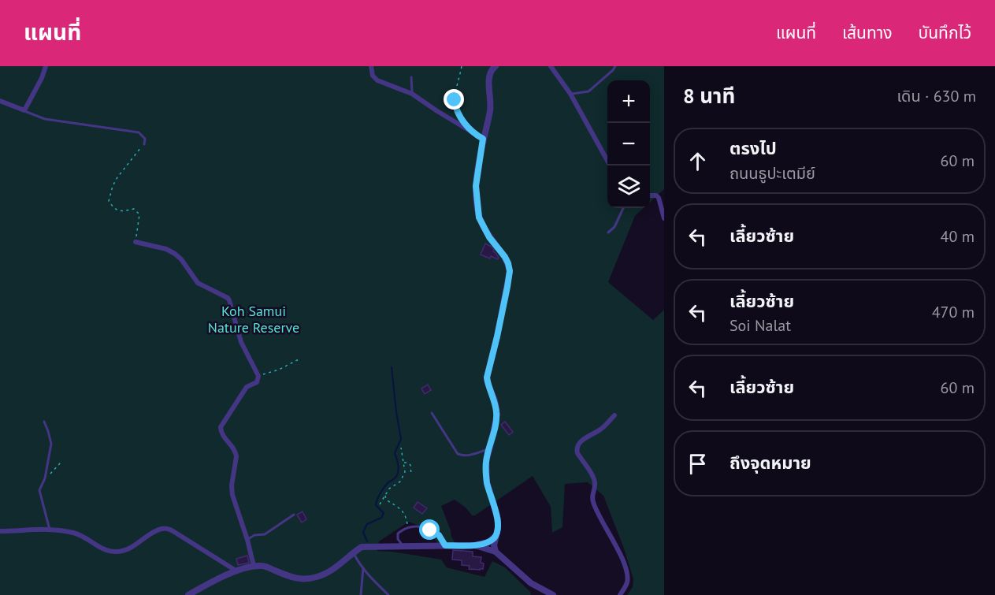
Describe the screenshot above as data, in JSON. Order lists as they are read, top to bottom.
{
  "parks": ["Koh Samui Nature Reserve"],
  "page": {
    "header": "แผนที่",
    "nav": ["แผนที่", "เส้นทาง", "บันทึกไว้"],
    "heading": ["8 นาที", "เดิน · 630 m"],
    "map_buttons": ["+", "−"],
    "list": [
      ["ตรงไป", "ถนนธูปะเตมีย์", "60 m"],
      ["เลี้ยวซ้าย", "40 m"],
      ["เลี้ยวซ้าย", "Soi Nalat", "470 m"],
      ["เลี้ยวซ้าย", "60 m"],
      "ถึงจุดหมาย"
    ]
  }
}
